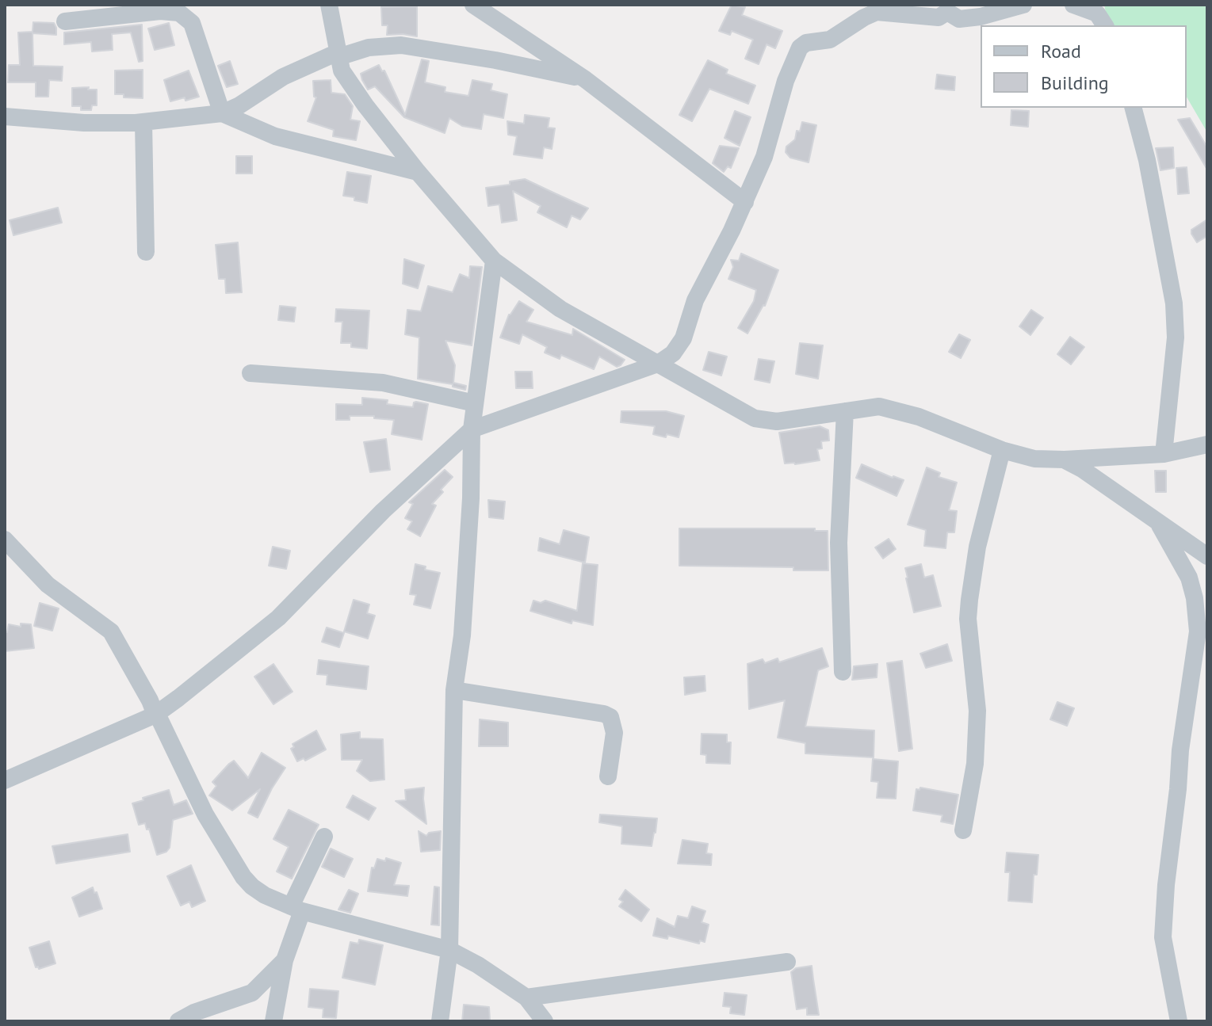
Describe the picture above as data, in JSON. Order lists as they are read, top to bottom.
{
  "legend": ["Road", "Building"]
}
